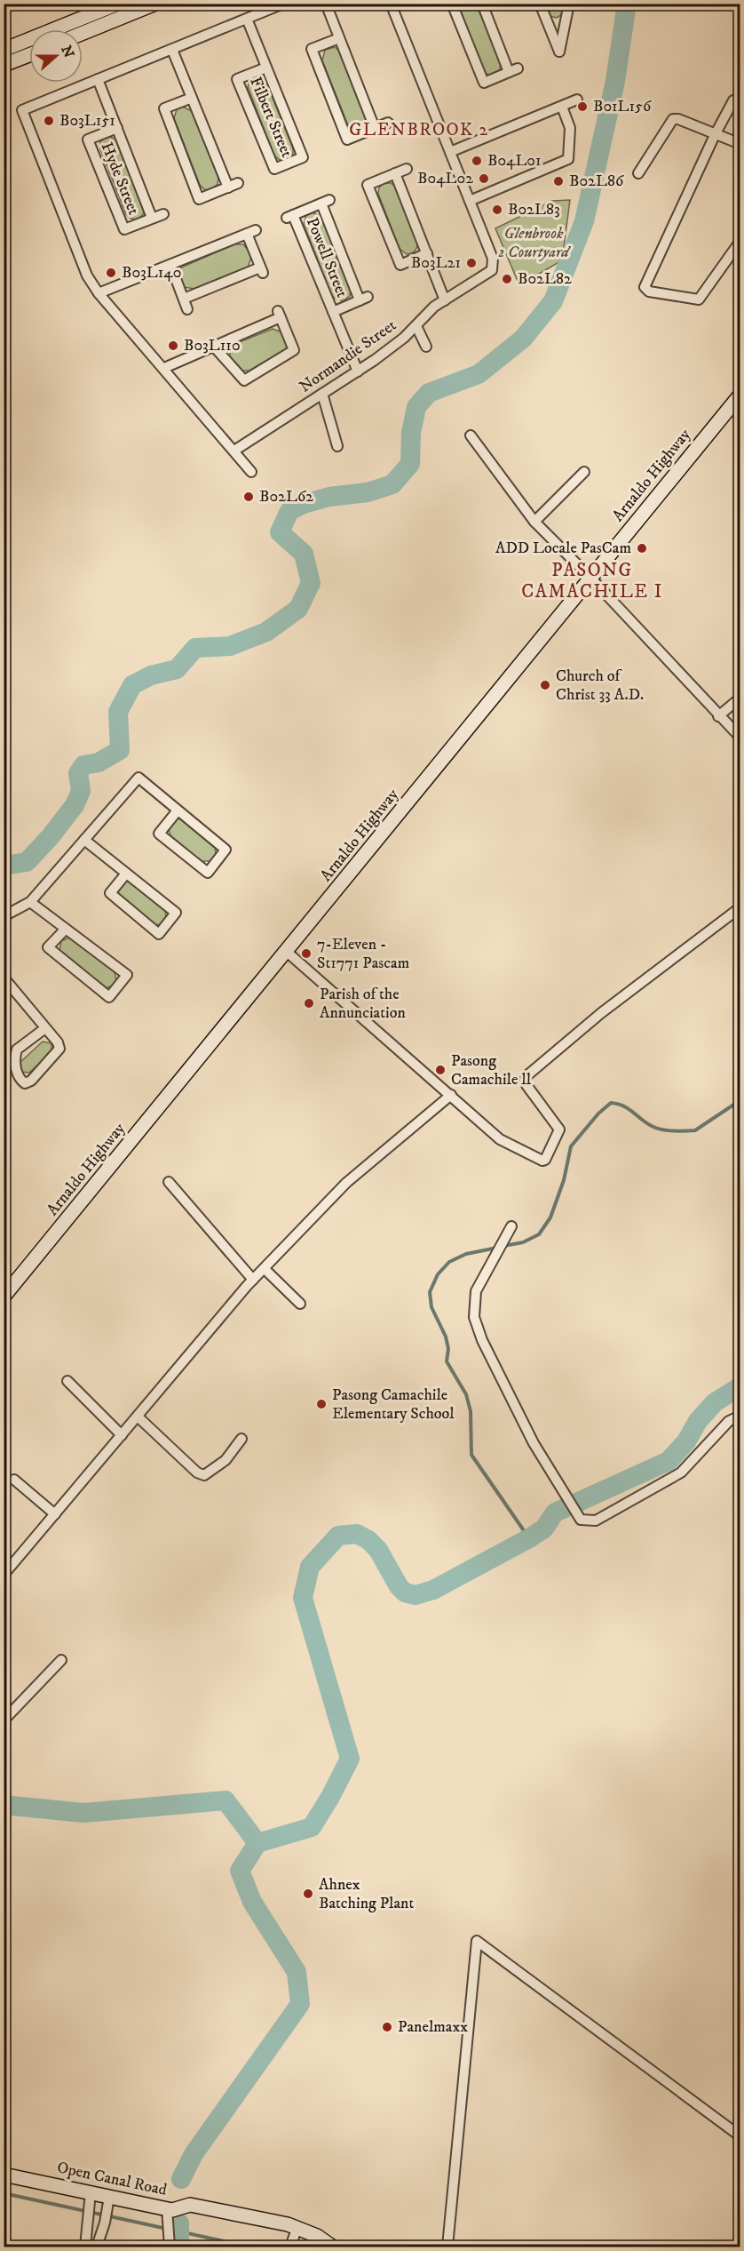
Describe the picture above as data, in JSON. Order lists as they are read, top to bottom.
{
  "streets": {
    "main road": ["Arnaldo Highway", "Open Canal Road"],
    "street": [
      "Filbert Street",
      "Hyde Street",
      "Powell Street",
      "Normandie Street"
    ]
  },
  "crossings": [
    ["Powell Street", "Normandie Street"]
  ],
  "districts": ["GLENBROOK 2", "PASONG CAMACHILE I"],
  "parks": ["Glenbrook 2 Courtyard"],
  "places": [
    "B01L156",
    "B03L151",
    "B04L01",
    "B04L02",
    "B02L86",
    "B02L83",
    "B03L21",
    "B03L140",
    "B02L82",
    "B03L110",
    "B02L62",
    "ADD Locale PasCam",
    "Church of Christ 33 A.D.",
    "7-Eleven - St1771 Pascam",
    "Parish of the Annunciation",
    "Pasong Camachile ll",
    "Pasong Camachile Elementary School",
    "Ahnex Batching Plant",
    "Panelmaxx"
  ],
  "north": "right"
}
